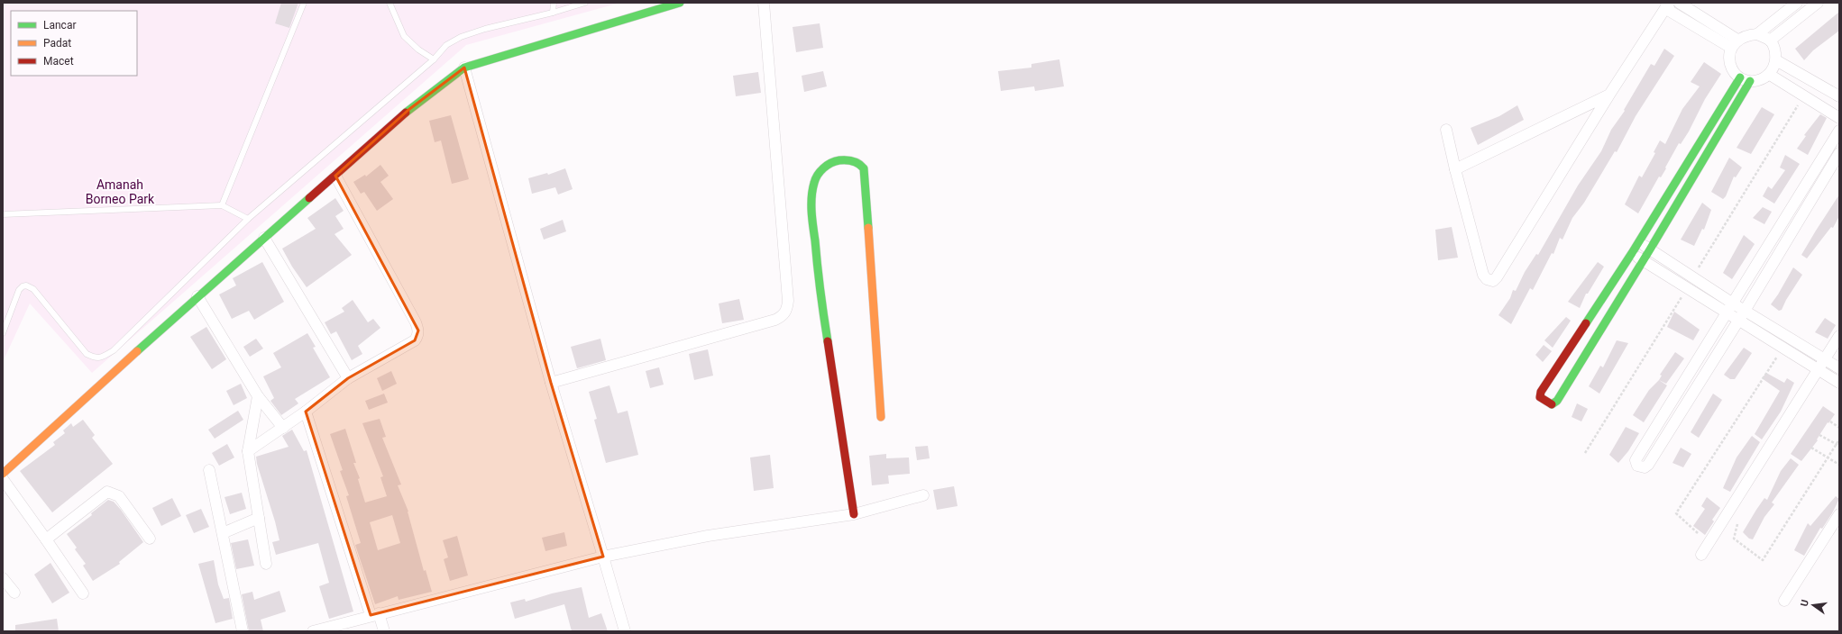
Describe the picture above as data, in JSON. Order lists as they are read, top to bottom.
{
  "parks": ["Amanah Borneo Park"],
  "legend": ["Lancar", "Padat", "Macet"],
  "north": "left"
}
